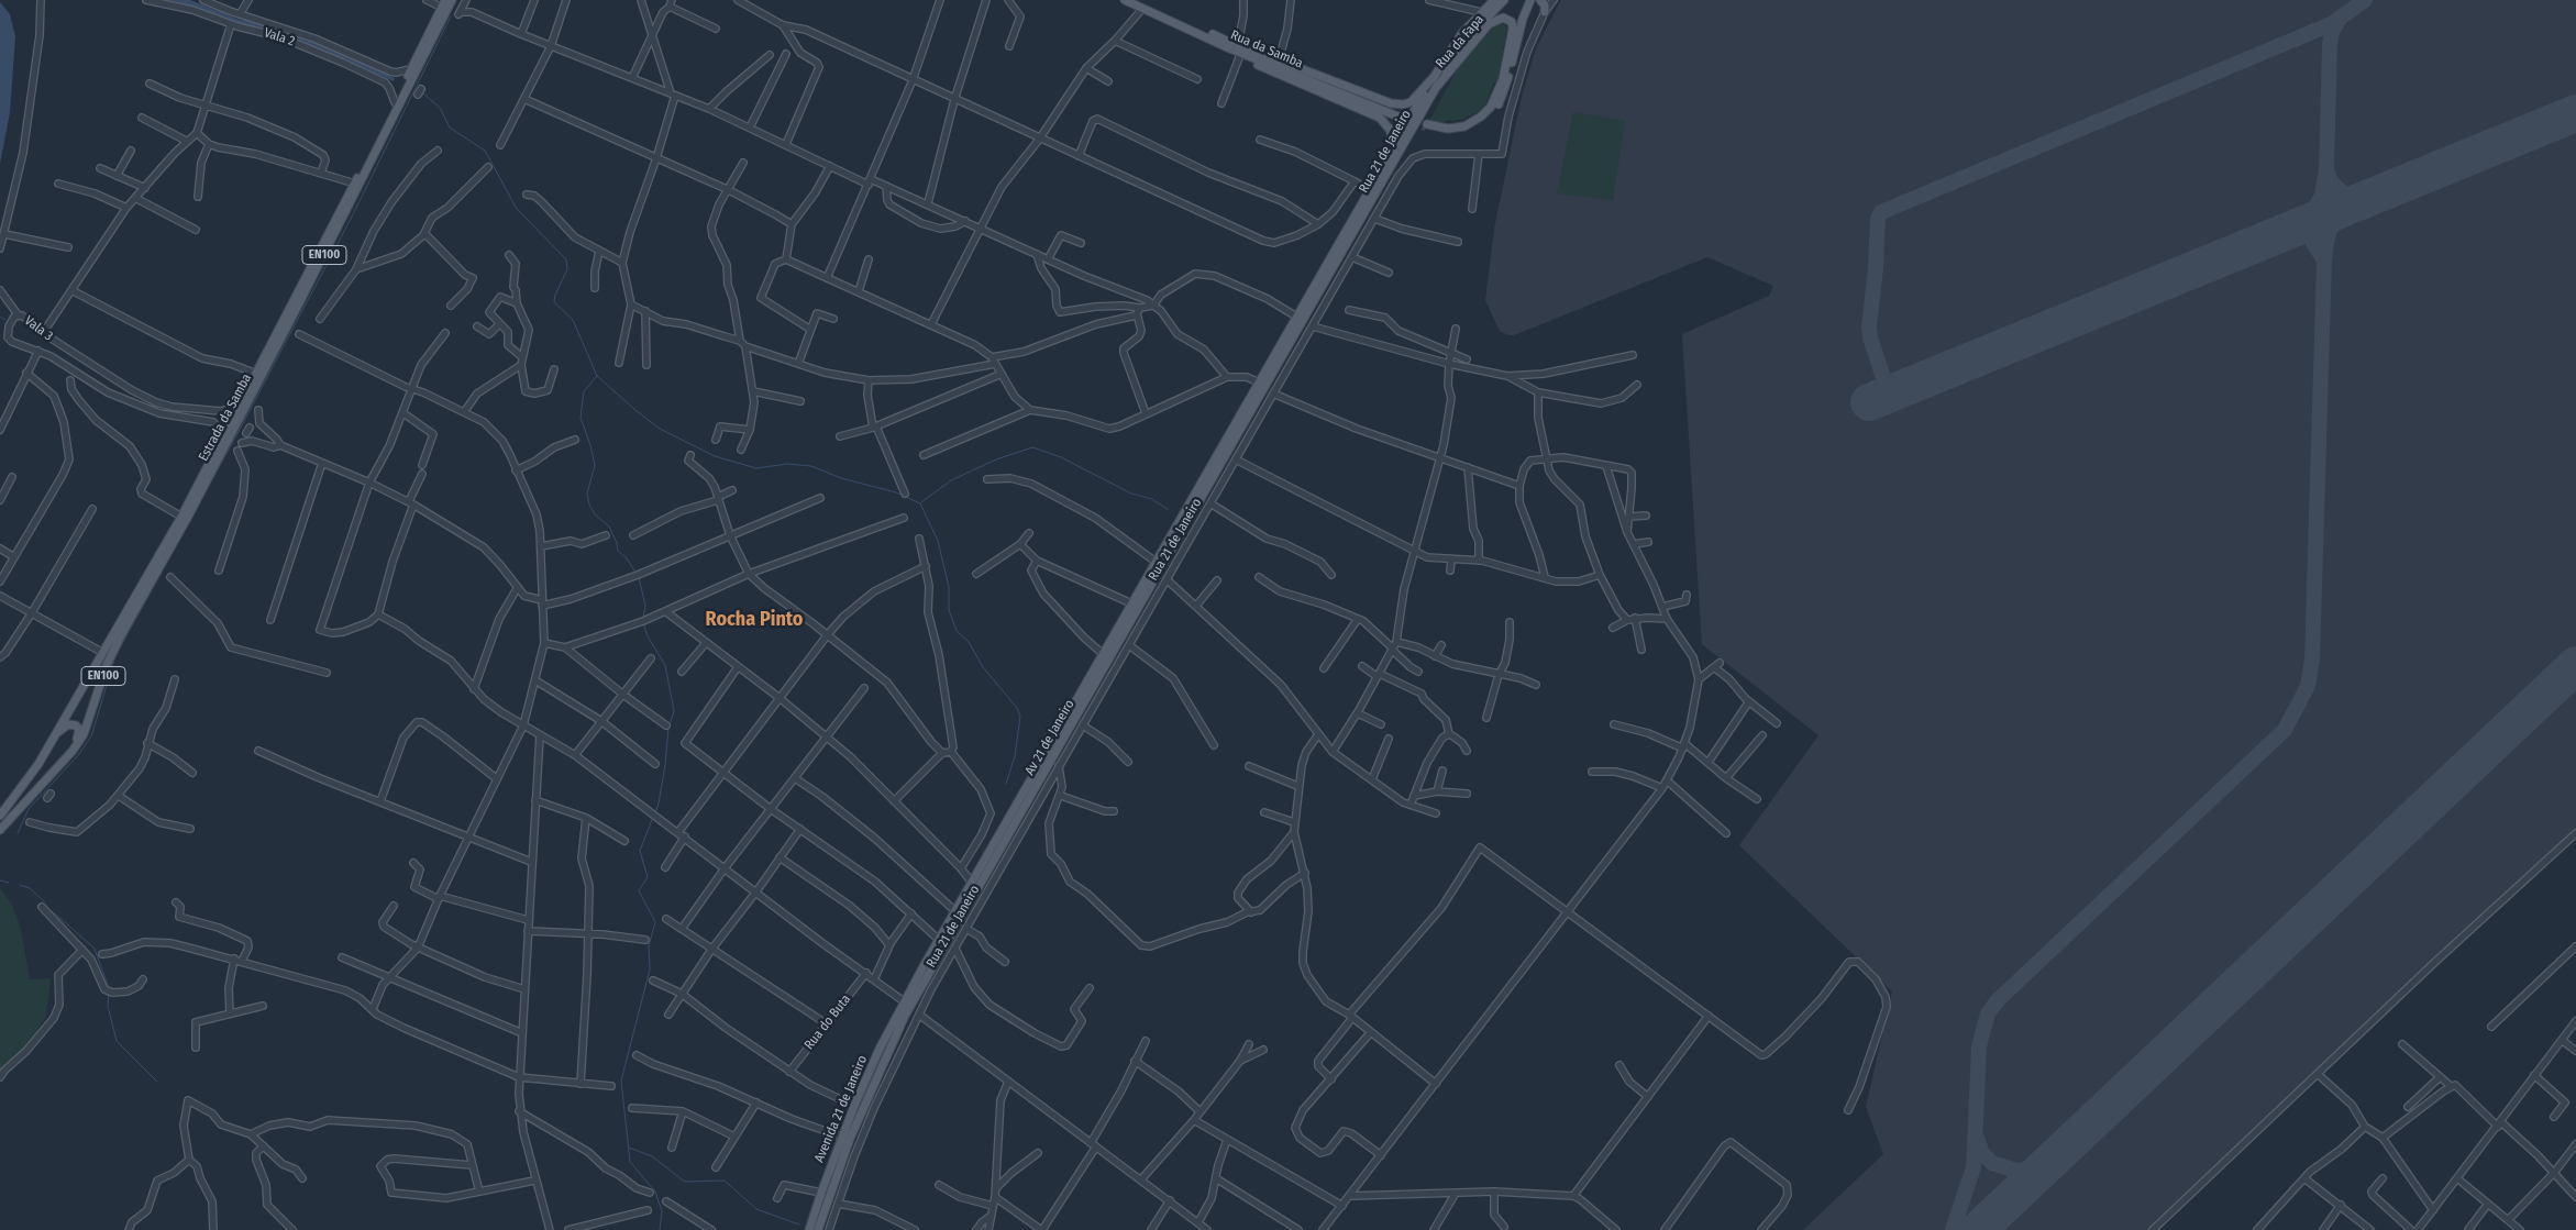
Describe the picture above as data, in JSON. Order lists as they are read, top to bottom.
{
  "streets": {
    "main road": [
      "Rua da Fapa",
      "Rua da Samba",
      "Rua 21 de Janeiro",
      "EN100",
      "Estrada da Samba",
      "Av 21 de Janeiro",
      "Avenida 21 de Janeiro"
    ],
    "street": ["Vala 2", "Vala 3", "Rua do Buta"]
  },
  "crossings": [
    ["Vala 2", "Estrada da Samba"],
    ["Rua da Fapa", "Rua 21 de Janeiro"],
    ["Rua 21 de Janeiro", "Av 21 de Janeiro"],
    ["Rua 21 de Janeiro", "Avenida 21 de Janeiro"],
    ["Vala 3", "Estrada da Samba"]
  ],
  "districts": ["Rocha Pinto"]
}
